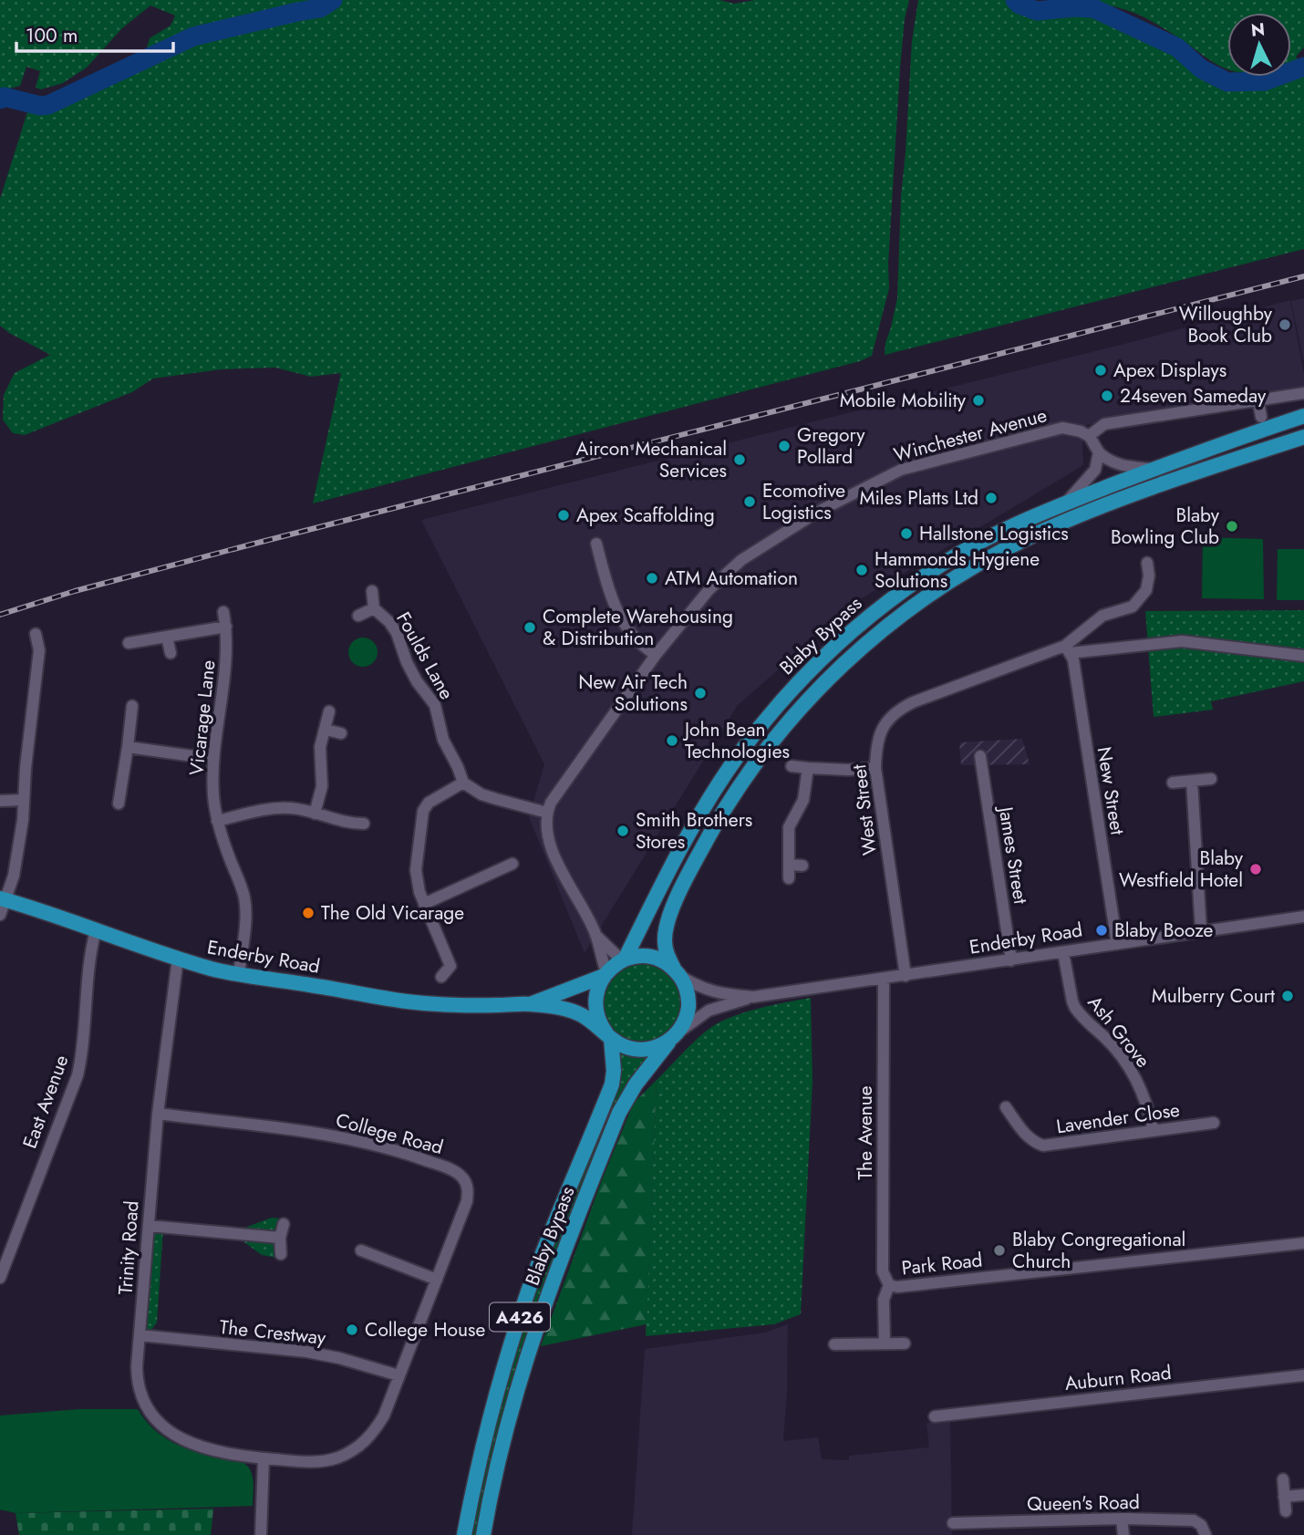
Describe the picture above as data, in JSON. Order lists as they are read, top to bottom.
{
  "streets": {
    "main road": ["Blaby Bypass", "Enderby Road", "A426"],
    "street": [
      "Winchester Avenue",
      "Foulds Lane",
      "Vicarage Lane",
      "New Street",
      "West Street",
      "James Street",
      "Ash Grove",
      "East Avenue",
      "Lavender Close",
      "The Avenue",
      "College Road",
      "Trinity Road",
      "Park Road",
      "The Crestway",
      "Auburn Road",
      "Queen's Road"
    ]
  },
  "crossings": [
    ["Blaby Bypass", "Enderby Road"],
    ["Vicarage Lane", "Enderby Road"],
    ["New Street", "West Street"],
    ["New Street", "Enderby Road"],
    ["West Street", "Enderby Road"],
    ["James Street", "Enderby Road"],
    ["Enderby Road", "Ash Grove"],
    ["Enderby Road", "East Avenue"],
    ["Enderby Road", "The Avenue"],
    ["Enderby Road", "Trinity Road"],
    ["Ash Grove", "Lavender Close"],
    ["The Avenue", "Park Road"],
    ["College Road", "Trinity Road"],
    ["College Road", "The Crestway"],
    ["Trinity Road", "The Crestway"]
  ],
  "places": [
    "Willoughby Book Club",
    "Apex Displays",
    "24seven Sameday",
    "Mobile Mobility",
    "Gregory Pollard",
    "Aircon Mechanical Services",
    "Miles Platts Ltd",
    "Ecomotive Logistics",
    "Apex Scaffolding",
    "Blaby Bowling Club",
    "Hallstone Logistics",
    "Hammonds Hygiene Solutions",
    "ATM Automation",
    "Complete Warehousing & Distribution",
    "New Air Tech Solutions",
    "John Bean Technologies",
    "Smith Brothers Stores",
    "Blaby Westfield Hotel",
    "The Old Vicarage",
    "Blaby Booze",
    "Mulberry Court",
    "Blaby Congregational Church",
    "College House"
  ],
  "scale_bar": "100 m",
  "north": "top"
}
